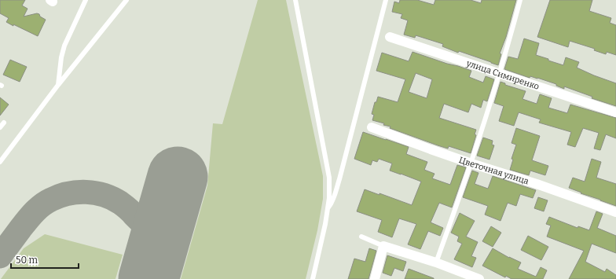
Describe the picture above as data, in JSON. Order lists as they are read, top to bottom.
{
  "streets": {
    "street": ["улица Симиренко", "Цветочная улица"]
  },
  "scale_bar": "50 m"
}
